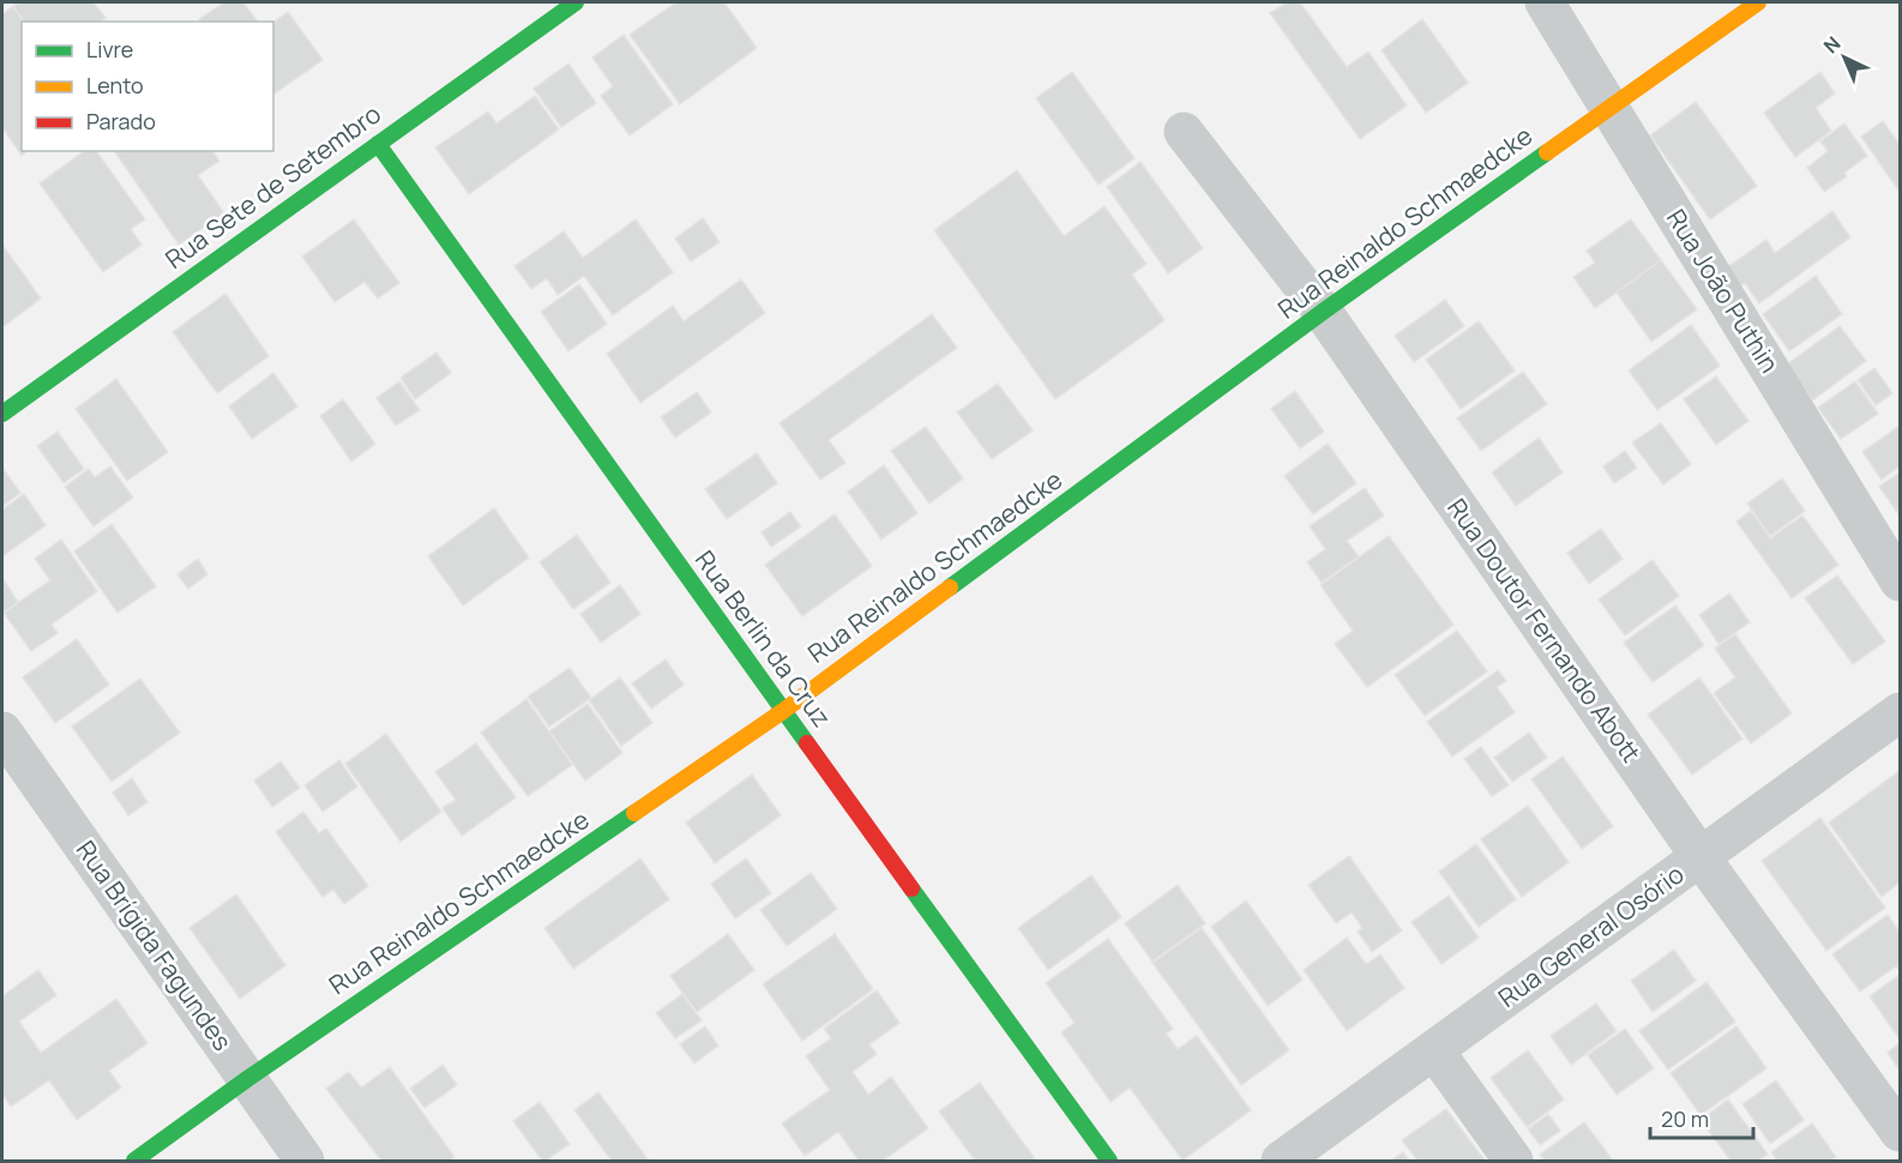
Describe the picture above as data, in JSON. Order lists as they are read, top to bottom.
{
  "streets": {
    "street": [
      "Rua Sete de Setembro",
      "Rua Reinaldo Schmaedcke",
      "Rua João Puthin",
      "Rua Doutor Fernando Abott",
      "Rua Berlin da Cruz",
      "Rua General Osório",
      "Rua Brígida Fagundes"
    ]
  },
  "crossings": [
    ["Rua Sete de Setembro", "Rua Berlin da Cruz"],
    ["Rua Reinaldo Schmaedcke", "Rua João Puthin"],
    ["Rua Reinaldo Schmaedcke", "Rua Doutor Fernando Abott"],
    ["Rua Reinaldo Schmaedcke", "Rua Berlin da Cruz"],
    ["Rua Reinaldo Schmaedcke", "Rua Brígida Fagundes"],
    ["Rua Doutor Fernando Abott", "Rua General Osório"]
  ],
  "legend": ["Livre", "Lento", "Parado"],
  "scale_bar": "20 m",
  "north": "top left"
}
